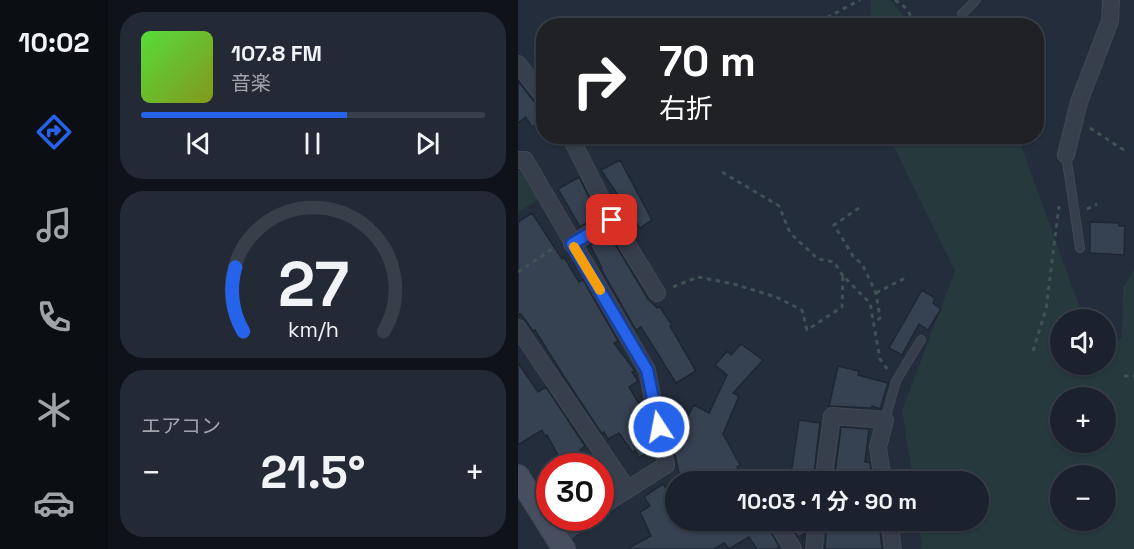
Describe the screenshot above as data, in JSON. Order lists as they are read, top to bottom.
{
  "page": {
    "tabs": "10:02",
    "turn": ["70 m", "右折"],
    "song": ["107.8 FM", "音楽"],
    "map_buttons": ["+", "−"],
    "tile": "エアコン",
    "heat": ["−", "21.5°", "+"],
    "limit": "30",
    "trip": "10:03 · 1 分 · 90 m",
    "gauge": ["27", "km/h"]
  }
}
